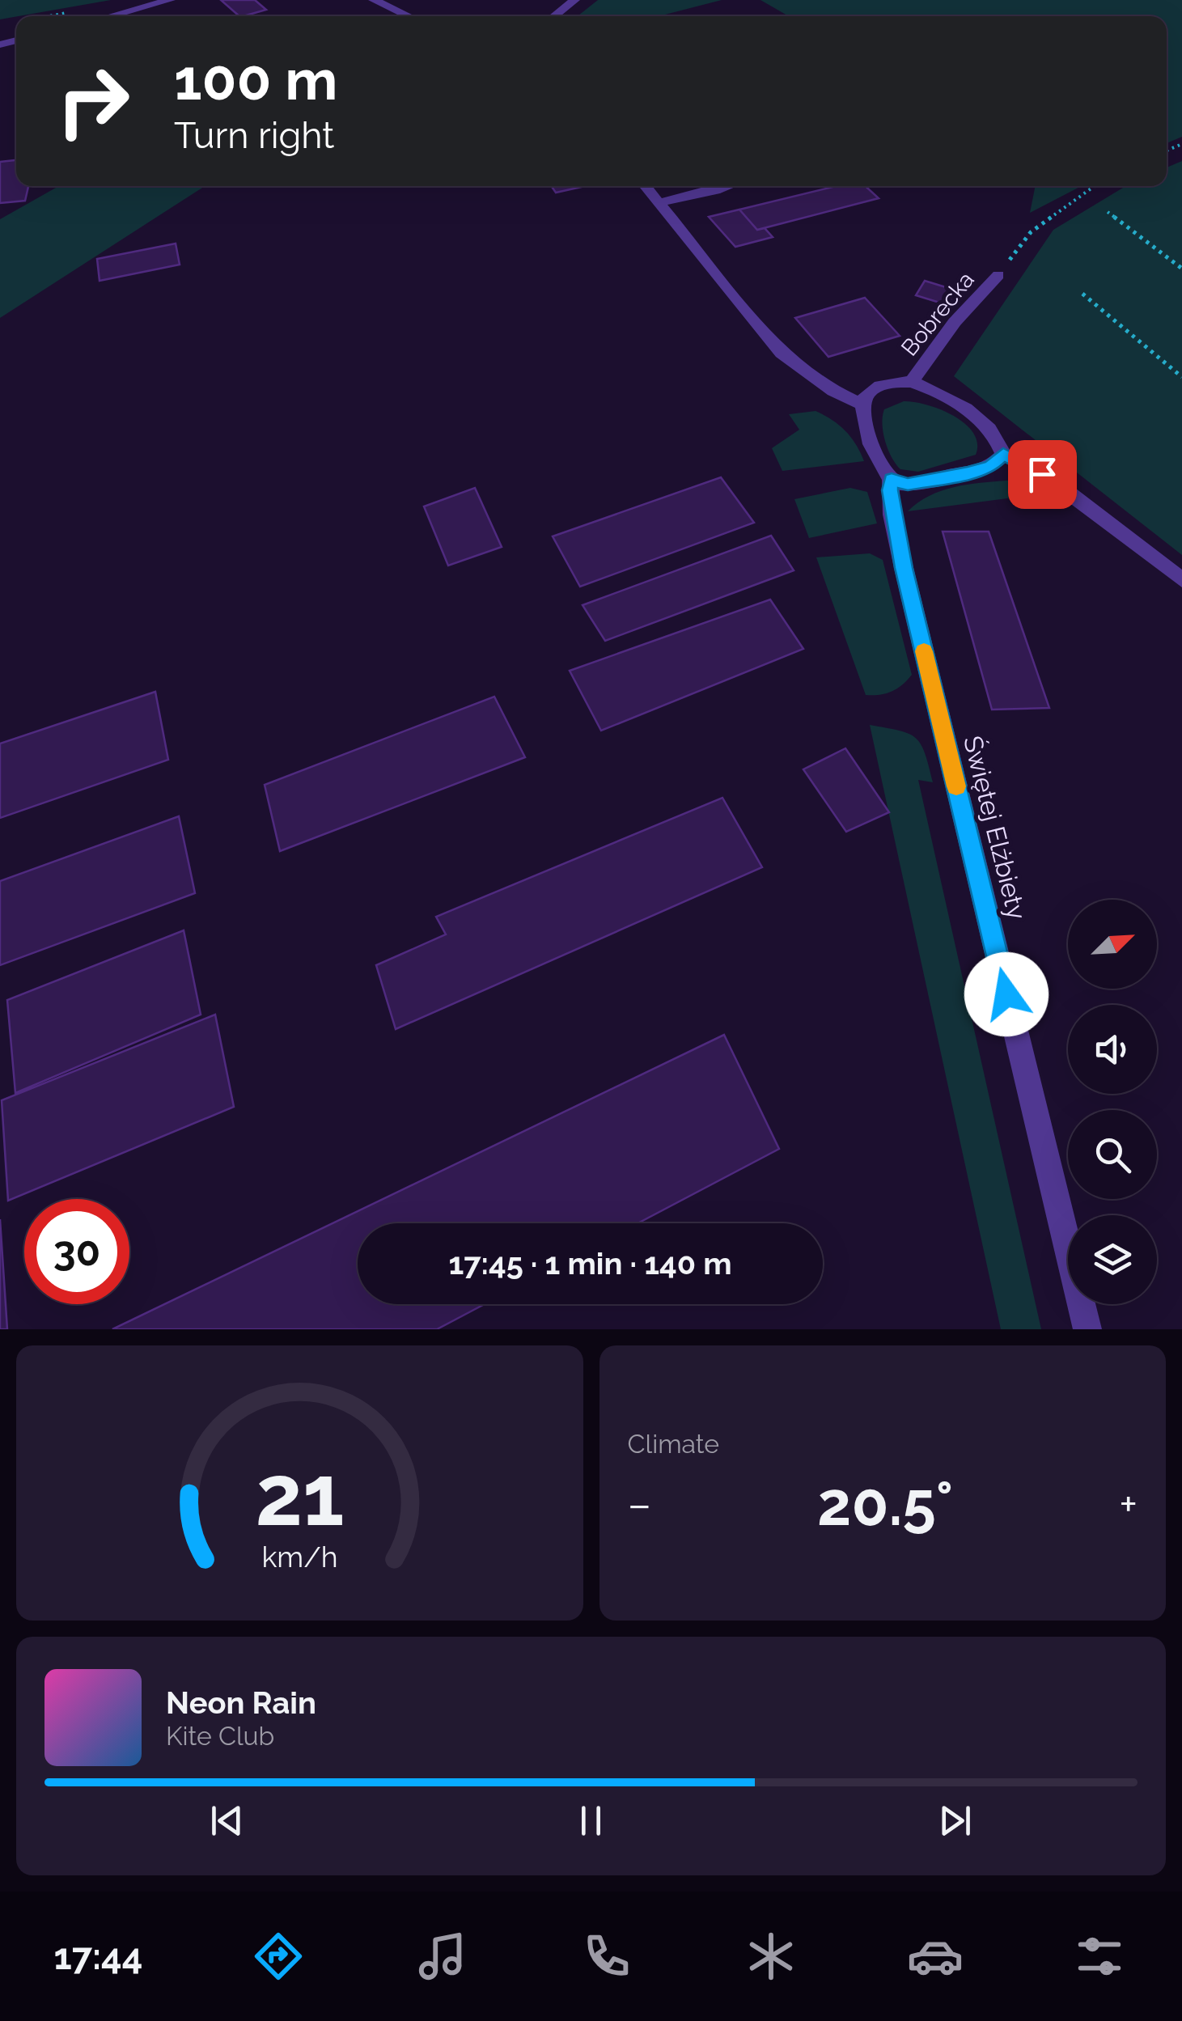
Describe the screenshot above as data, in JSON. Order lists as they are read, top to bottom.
{
  "streets": {
    "street": ["Bobrecka", "Świętej Elżbiety"]
  },
  "north": "top right",
  "page": {
    "turn": ["100 m", "Turn right"],
    "limit": "30",
    "trip": "17:45 · 1 min · 140 m",
    "tile": "Climate",
    "heat": ["−", "20.5°", "+"],
    "song": ["Neon Rain", "Kite Club"],
    "tabs": "17:44",
    "gauge": ["21", "km/h"]
  }
}
